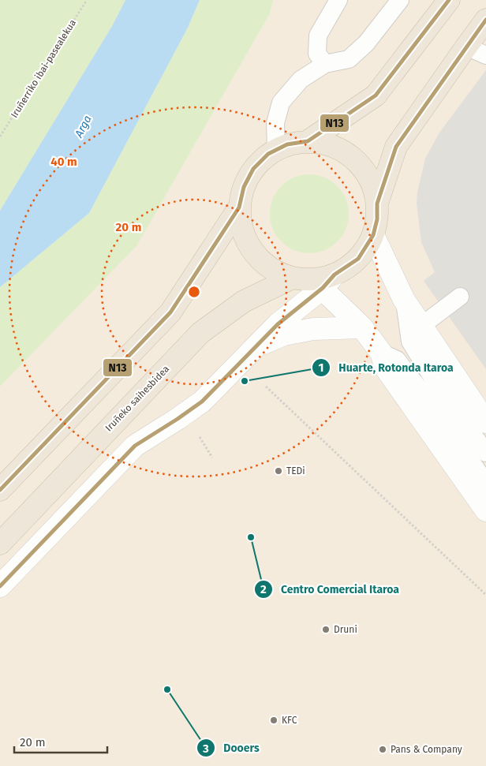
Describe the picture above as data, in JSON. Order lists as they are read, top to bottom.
{
  "streets": {
    "highway": ["Iruñeko saihesbidea"],
    "path": ["Iruñerriko ibai-pasealekua"]
  },
  "water": ["Arga"],
  "places": [
    "Huarte, Rotonda Itaroa",
    "TEDi",
    "Centro Comercial Itaroa",
    "Druni",
    "Dooers",
    "KFC",
    "Pans & Company"
  ],
  "lines": ["transit line N13"],
  "scale_bar": "20 m",
  "rings": ["40 m", "20 m"]
}
